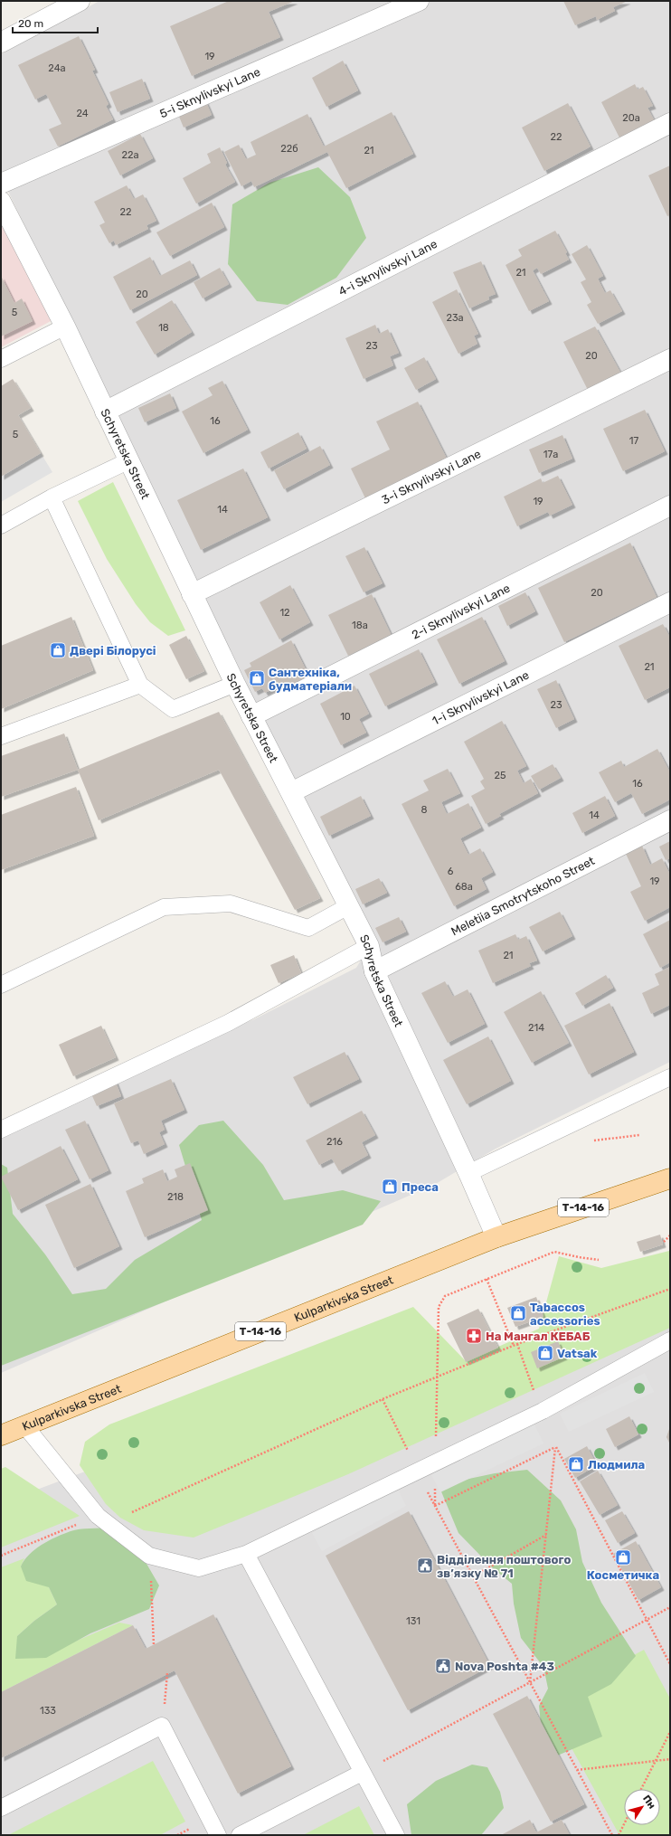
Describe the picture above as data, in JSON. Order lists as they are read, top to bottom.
{
  "streets": {
    "main road": ["Т-14-16", "Kulparkivska Street"],
    "street": [
      "5-i Sknylivskyi Lane",
      "4-i Sknylivskyi Lane",
      "Schyretska Street",
      "3-i Sknylivskyi Lane",
      "2-i Sknylivskyi Lane",
      "1-i Sknylivskyi Lane",
      "Meletiia Smotrytskoho Street"
    ]
  },
  "crossings": [
    ["4-i Sknylivskyi Lane", "Schyretska Street"],
    ["Schyretska Street", "3-i Sknylivskyi Lane"],
    ["Schyretska Street", "2-i Sknylivskyi Lane"],
    ["Schyretska Street", "1-i Sknylivskyi Lane"],
    ["Schyretska Street", "Meletiia Smotrytskoho Street"],
    ["Schyretska Street", "Kulparkivska Street"]
  ],
  "places": {
    "shop": [
      "Двері Білорусі",
      "Сантехніка, будматеріали",
      "Преса",
      "Tabaccos accessories",
      "Vatsak",
      "Людмила",
      "Косметичка"
    ],
    "pharmacy": ["На Мангал КЕБАБ"],
    "public building": ["Відділення поштового зв’язку № 71", "Nova Poshta #43"]
  },
  "house_numbers": [
    "19",
    "24а",
    "24",
    "20а",
    "22",
    "22б",
    "21",
    "22а",
    "22",
    "21",
    "20",
    "5",
    "23а",
    "18",
    "23",
    "20",
    "16",
    "5",
    "17",
    "17а",
    "19",
    "14",
    "20",
    "12",
    "18а",
    "21",
    "23",
    "10",
    "25",
    "16",
    "8",
    "14",
    "6",
    "19",
    "68а",
    "21",
    "214",
    "216",
    "218",
    "131",
    "133"
  ],
  "scale_bar": "20 m",
  "north": "top right"
}
